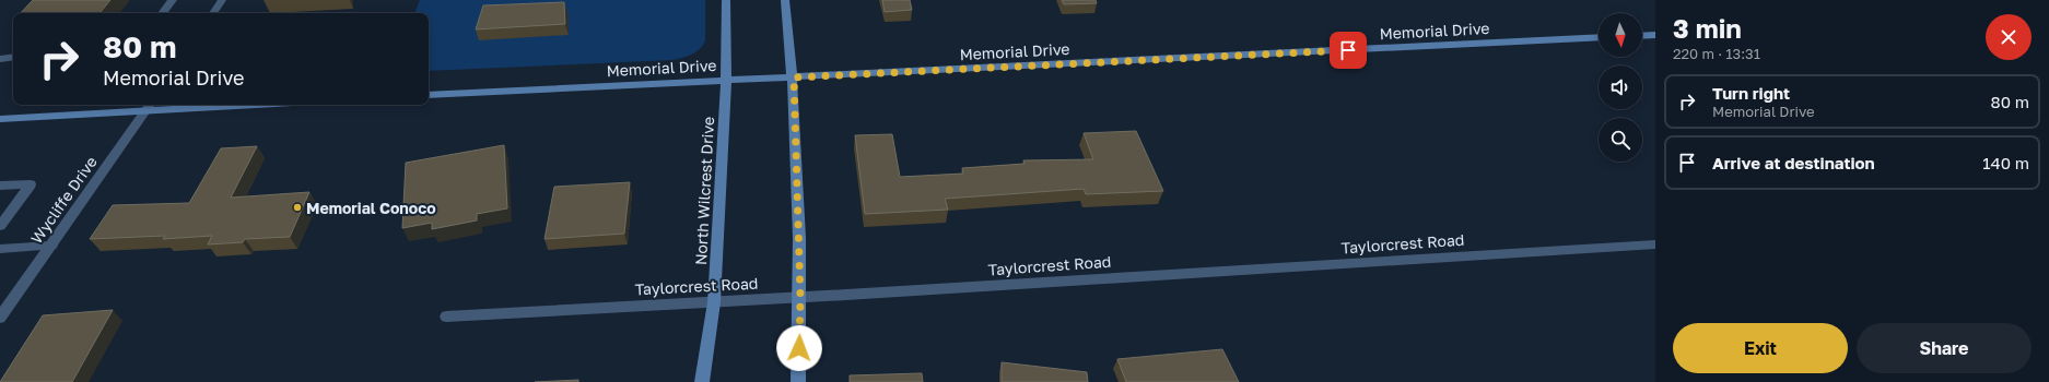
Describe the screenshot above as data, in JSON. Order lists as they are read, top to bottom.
{
  "streets": {
    "main road": ["Memorial Drive", "North Wilcrest Drive"],
    "street": ["Wycliffe Drive", "Taylorcrest Road"]
  },
  "crossings": [
    ["Memorial Drive", "North Wilcrest Drive"],
    ["North Wilcrest Drive", "Taylorcrest Road"]
  ],
  "places": ["Memorial Conoco"],
  "north": "bottom",
  "page": {
    "heading": ["3 min", "220 m · 13:31"],
    "turn": ["80 m", "Memorial Drive"],
    "list": [
      {
        "name": "Turn right",
        "note": "Memorial Drive",
        "value": "80 m"
      },
      {
        "name": "Arrive at destination",
        "value": "140 m"
      }
    ],
    "buttons": ["Exit", "Share"]
  }
}
